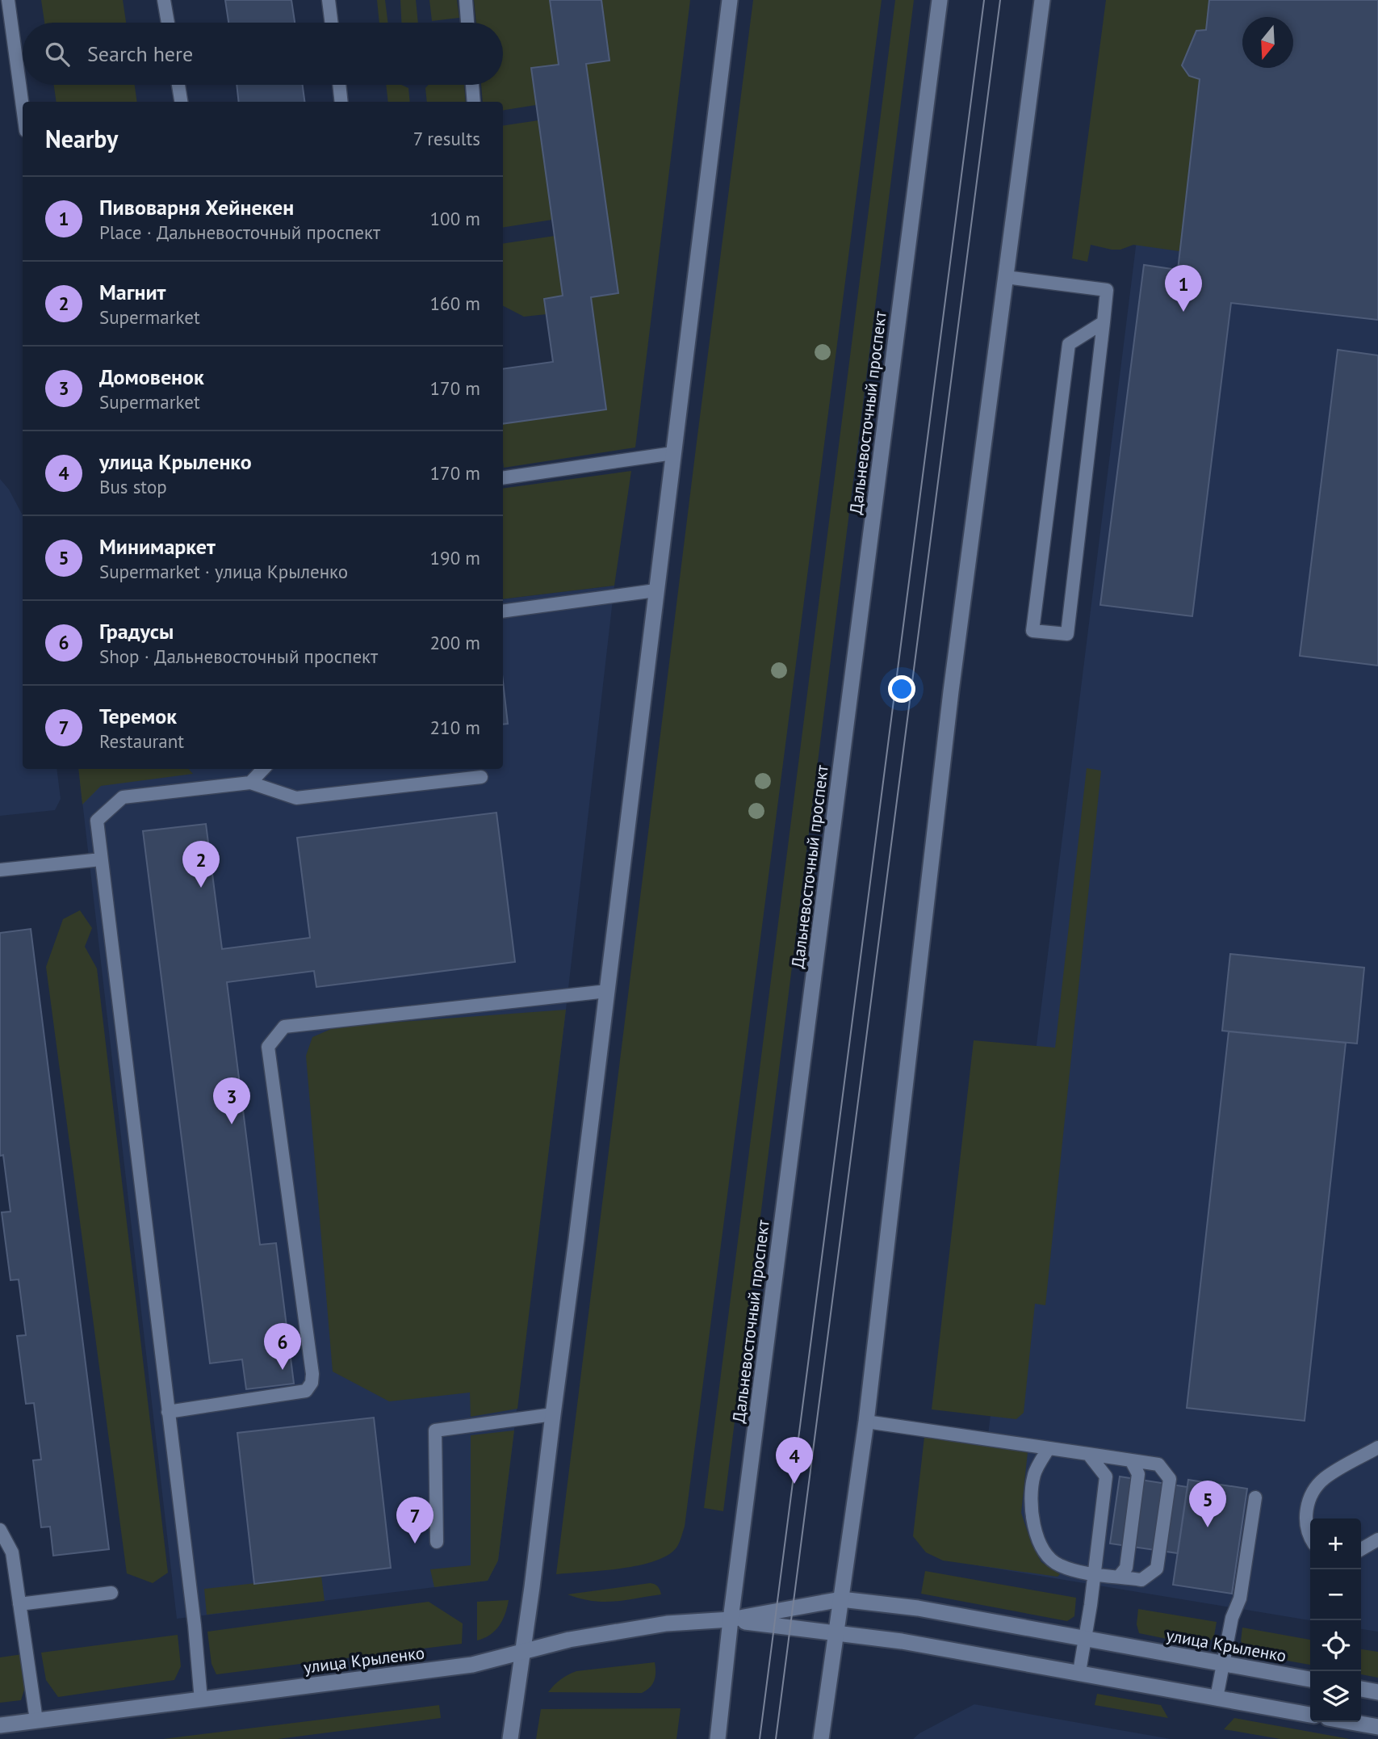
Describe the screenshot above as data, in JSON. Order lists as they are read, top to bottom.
{
  "streets": {
    "street": ["Дальневосточный проспект", "улица Крыленко"]
  },
  "crossings": [
    ["Дальневосточный проспект", "улица Крыленко"]
  ],
  "north": "bottom",
  "page": {
    "search": "Search here",
    "heading": ["Nearby", "7 results"],
    "list": [
      {
        "mark": "1",
        "name": "Пивоварня Хейнекен",
        "note": "Place · Дальневосточный проспект",
        "value": "100 m"
      },
      {
        "mark": "2",
        "name": "Магнит",
        "note": "Supermarket",
        "value": "160 m"
      },
      {
        "mark": "3",
        "name": "Домовенок",
        "note": "Supermarket",
        "value": "170 m"
      },
      {
        "mark": "4",
        "name": "улица Крыленко",
        "note": "Bus stop",
        "value": "170 m"
      },
      {
        "mark": "5",
        "name": "Минимаркет",
        "note": "Supermarket · улица Крыленко",
        "value": "190 m"
      },
      {
        "mark": "6",
        "name": "Градусы",
        "note": "Shop · Дальневосточный проспект",
        "value": "200 m"
      },
      {
        "mark": "7",
        "name": "Теремок",
        "note": "Restaurant",
        "value": "210 m"
      }
    ],
    "pins": [
      "1",
      "2",
      "3",
      "6",
      "4",
      "5",
      "7"
    ],
    "map_buttons": ["+", "−"]
  }
}
